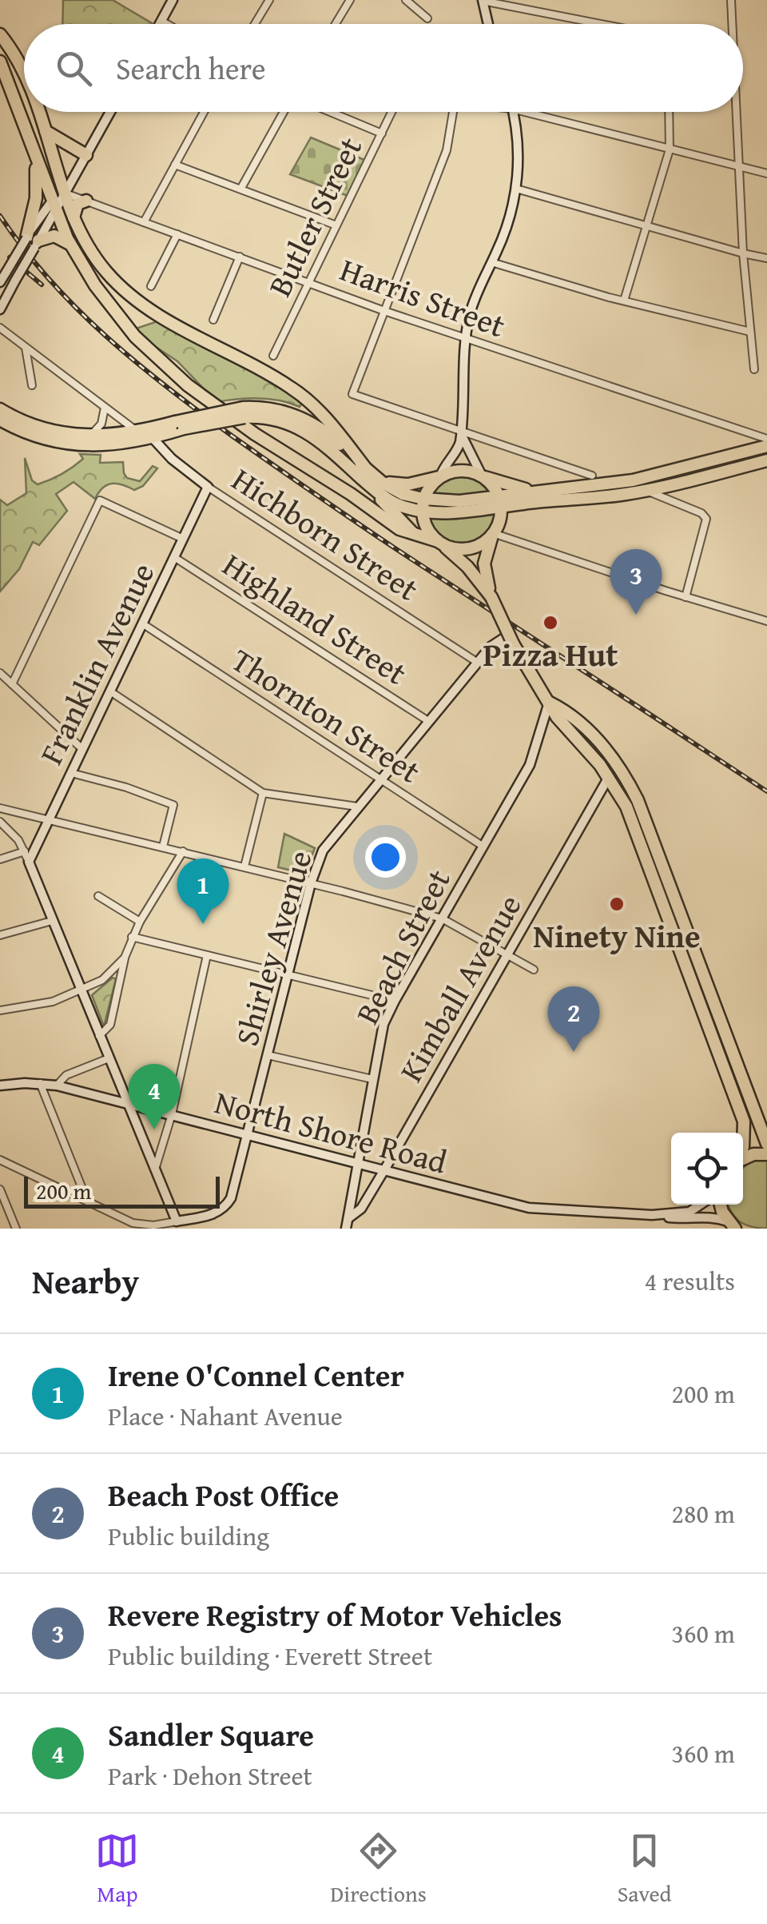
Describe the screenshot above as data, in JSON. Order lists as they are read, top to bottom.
{
  "streets": {
    "street": [
      "Butler Street",
      "Harris Street",
      "Hichborn Street",
      "Highland Street",
      "Franklin Avenue",
      "Thornton Street",
      "Beach Street",
      "Shirley Avenue",
      "Kimball Avenue",
      "North Shore Road"
    ]
  },
  "crossings": [
    ["Butler Street", "Harris Street"],
    ["Hichborn Street", "Franklin Avenue"],
    ["Hichborn Street", "Shirley Avenue"],
    ["Highland Street", "Franklin Avenue"],
    ["Highland Street", "Shirley Avenue"],
    ["Franklin Avenue", "Thornton Street"],
    ["Thornton Street", "Beach Street"],
    ["Thornton Street", "Shirley Avenue"],
    ["Beach Street", "Kimball Avenue"],
    ["Beach Street", "North Shore Road"],
    ["Shirley Avenue", "North Shore Road"],
    ["Kimball Avenue", "North Shore Road"]
  ],
  "places": ["Pizza Hut", "Ninety Nine"],
  "scale_bar": "200 m",
  "page": {
    "search": "Search here",
    "pins": [
      "3",
      "1",
      "2",
      "4"
    ],
    "scale": "200 m",
    "heading": ["Nearby", "4 results"],
    "list": [
      {
        "mark": "1",
        "name": "Irene O'Connel Center",
        "note": "Place · Nahant Avenue",
        "value": "200 m"
      },
      {
        "mark": "2",
        "name": "Beach Post Office",
        "note": "Public building",
        "value": "280 m"
      },
      {
        "mark": "3",
        "name": "Revere Registry of Motor Vehicles",
        "note": "Public building · Everett Street",
        "value": "360 m"
      },
      {
        "mark": "4",
        "name": "Sandler Square",
        "note": "Park · Dehon Street",
        "value": "360 m"
      }
    ],
    "nav": ["Map", "Directions", "Saved"]
  }
}
